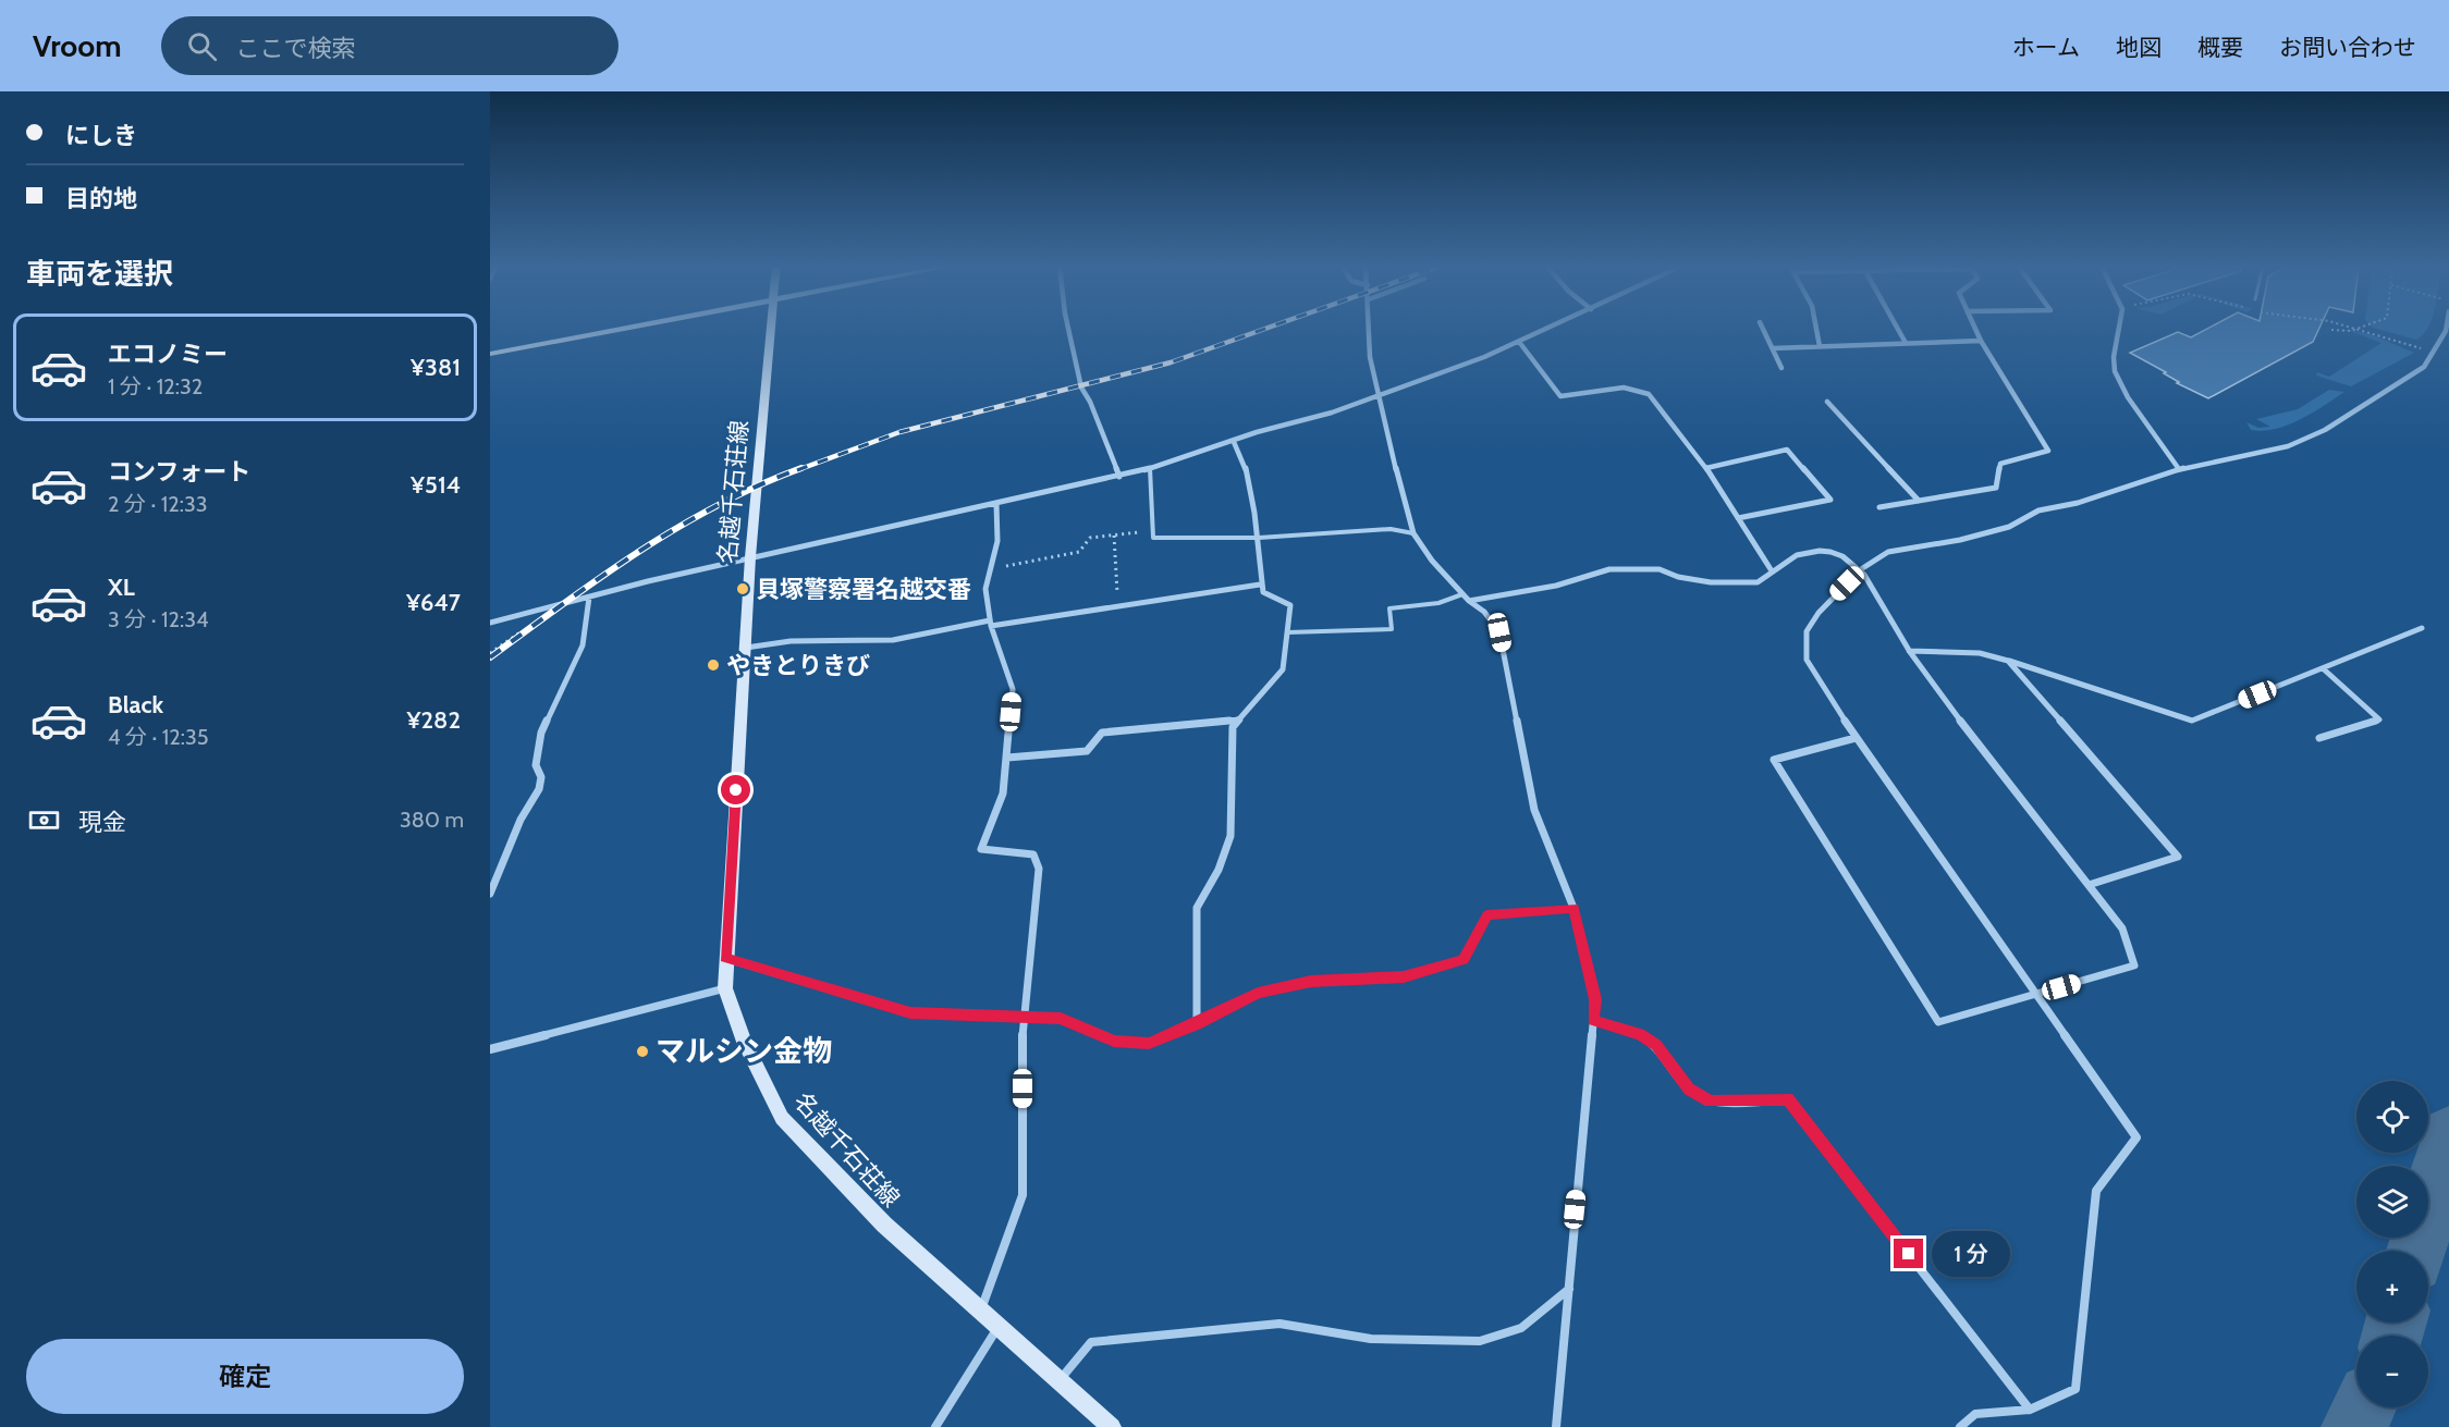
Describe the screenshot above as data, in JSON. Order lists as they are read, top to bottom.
{
  "streets": {
    "street": ["名越千石荘線"]
  },
  "places": ["貝塚警察署名越交番", "やきとりきび", "マルシン金物"],
  "page": {
    "header": "Vroom",
    "search": "ここで検索",
    "nav": [
      "ホーム",
      "地図",
      "概要",
      "お問い合わせ"
    ],
    "banner": ["にしき", "目的地"],
    "heading": "車両を選択",
    "list": [
      {
        "name": "エコノミー",
        "note": "1 分 · 12:32",
        "value": "¥381"
      },
      {
        "name": "コンフォート",
        "note": "2 分 · 12:33",
        "value": "¥514"
      },
      {
        "name": "XL",
        "note": "3 分 · 12:34",
        "value": "¥647"
      },
      {
        "name": "Black",
        "note": "4 分 · 12:35",
        "value": "¥282"
      }
    ],
    "pay": ["現金", "380 m"],
    "map_buttons": ["+", "−"],
    "bubble": "1 分",
    "buttons": "確定"
  }
}
